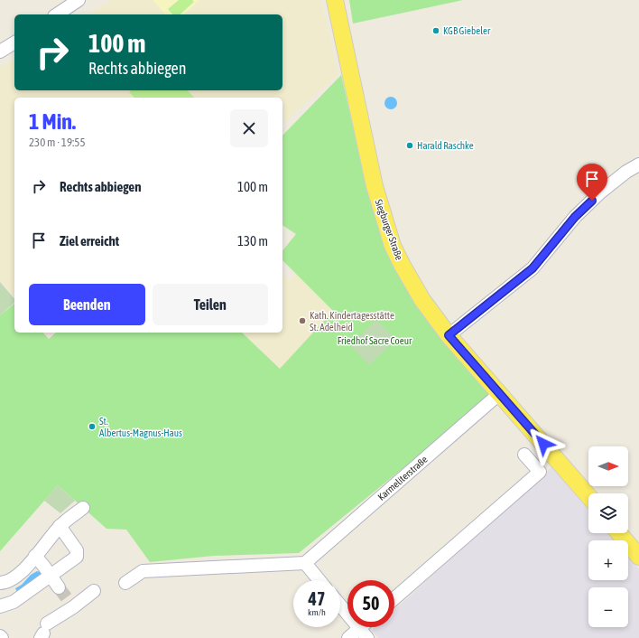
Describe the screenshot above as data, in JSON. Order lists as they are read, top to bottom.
{
  "streets": {
    "main road": ["Siegburger Straße"],
    "street": ["Karmeliterstraße"]
  },
  "crossings": [
    ["Siegburger Straße", "Karmeliterstraße"]
  ],
  "parks": ["Friedhof Sacre Coeur"],
  "places": [
    "KGB Giebeler",
    "Harald Raschke",
    "Kath. Kindertagesstätte St. Adelheid",
    "St. Albertus-Magnus-Haus"
  ],
  "north": "right",
  "page": {
    "turn": ["100 m", "Rechts abbiegen"],
    "heading": ["1 Min.", "230 m · 19:55"],
    "list": [
      {
        "name": "Rechts abbiegen",
        "value": "100 m"
      },
      {
        "name": "Ziel erreicht",
        "value": "130 m"
      }
    ],
    "buttons": ["Beenden", "Teilen"],
    "map_buttons": ["+", "−"],
    "speed": "47 km/h",
    "limit": "50"
  }
}
